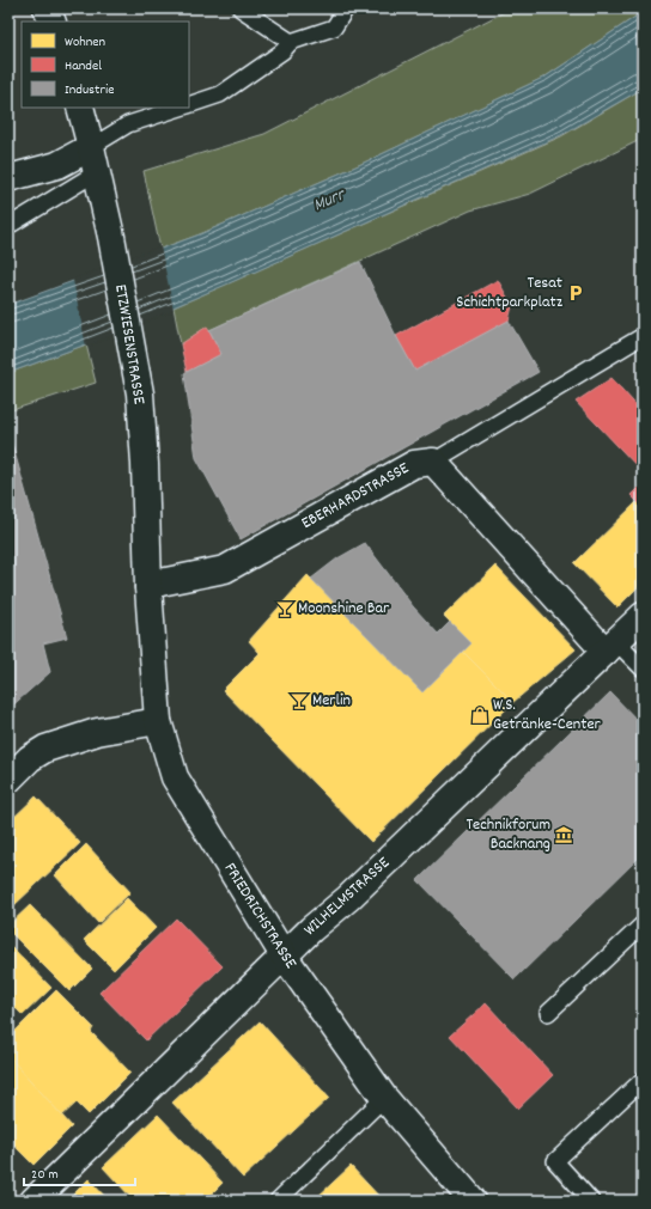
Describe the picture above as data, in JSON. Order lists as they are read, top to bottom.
{
  "streets": {
    "street": [
      "ETZWIESENSTRASSE",
      "EBERHARDSTRASSE",
      "WILHELMSTRASSE",
      "FRIEDRICHSTRASSE"
    ]
  },
  "crossings": [
    ["ETZWIESENSTRASSE", "EBERHARDSTRASSE"],
    ["ETZWIESENSTRASSE", "FRIEDRICHSTRASSE"],
    ["EBERHARDSTRASSE", "FRIEDRICHSTRASSE"],
    ["WILHELMSTRASSE", "FRIEDRICHSTRASSE"]
  ],
  "water": ["Murr"],
  "places": {
    "parking": ["Tesat Schichtparkplatz"],
    "bar": ["Moonshine Bar", "Merlin"],
    "shop": ["W.S. Getränke-Center"],
    "museum": ["Technikforum Backnang"]
  },
  "legend": ["Wohnen", "Handel", "Industrie"],
  "scale_bar": "20 m"
}
